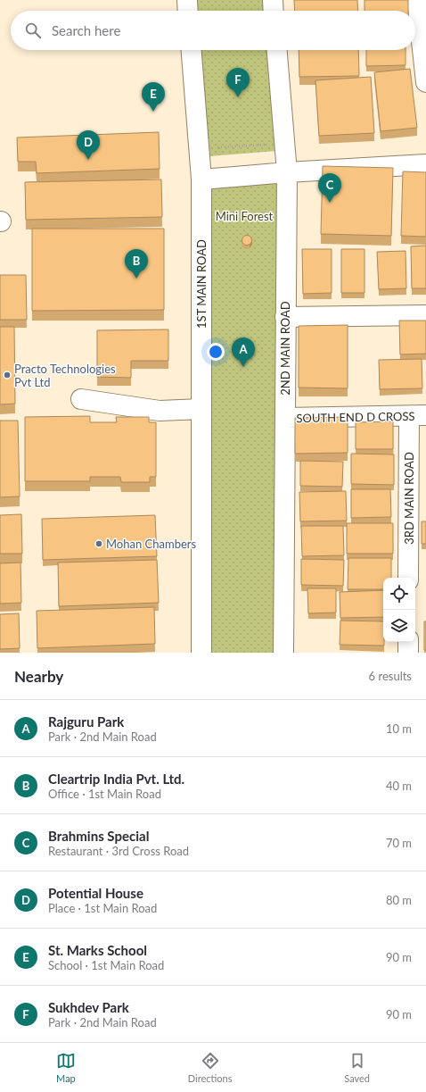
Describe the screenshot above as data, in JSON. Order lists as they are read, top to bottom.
{
  "streets": {
    "street": [
      "1ST MAIN ROAD",
      "2ND MAIN ROAD",
      "SOUTH END D CROSS",
      "3RD MAIN ROAD"
    ]
  },
  "crossings": [
    ["2ND MAIN ROAD", "SOUTH END D CROSS"],
    ["SOUTH END D CROSS", "3RD MAIN ROAD"]
  ],
  "parks": ["Mini Forest"],
  "places": ["Practo Technologies Pvt Ltd", "Mohan Chambers"],
  "page": {
    "search": "Search here",
    "pins": [
      "F",
      "E",
      "D",
      "C",
      "B",
      "A"
    ],
    "heading": ["Nearby", "6 results"],
    "list": [
      {
        "mark": "A",
        "name": "Rajguru Park",
        "note": "Park · 2nd Main Road",
        "value": "10 m"
      },
      {
        "mark": "B",
        "name": "Cleartrip India Pvt. Ltd.",
        "note": "Office · 1st Main Road",
        "value": "40 m"
      },
      {
        "mark": "C",
        "name": "Brahmins Special",
        "note": "Restaurant · 3rd Cross Road",
        "value": "70 m"
      },
      {
        "mark": "D",
        "name": "Potential House",
        "note": "Place · 1st Main Road",
        "value": "80 m"
      },
      {
        "mark": "E",
        "name": "St. Marks School",
        "note": "School · 1st Main Road",
        "value": "90 m"
      },
      {
        "mark": "F",
        "name": "Sukhdev Park",
        "note": "Park · 2nd Main Road",
        "value": "90 m"
      }
    ],
    "nav": ["Map", "Directions", "Saved"]
  }
}
